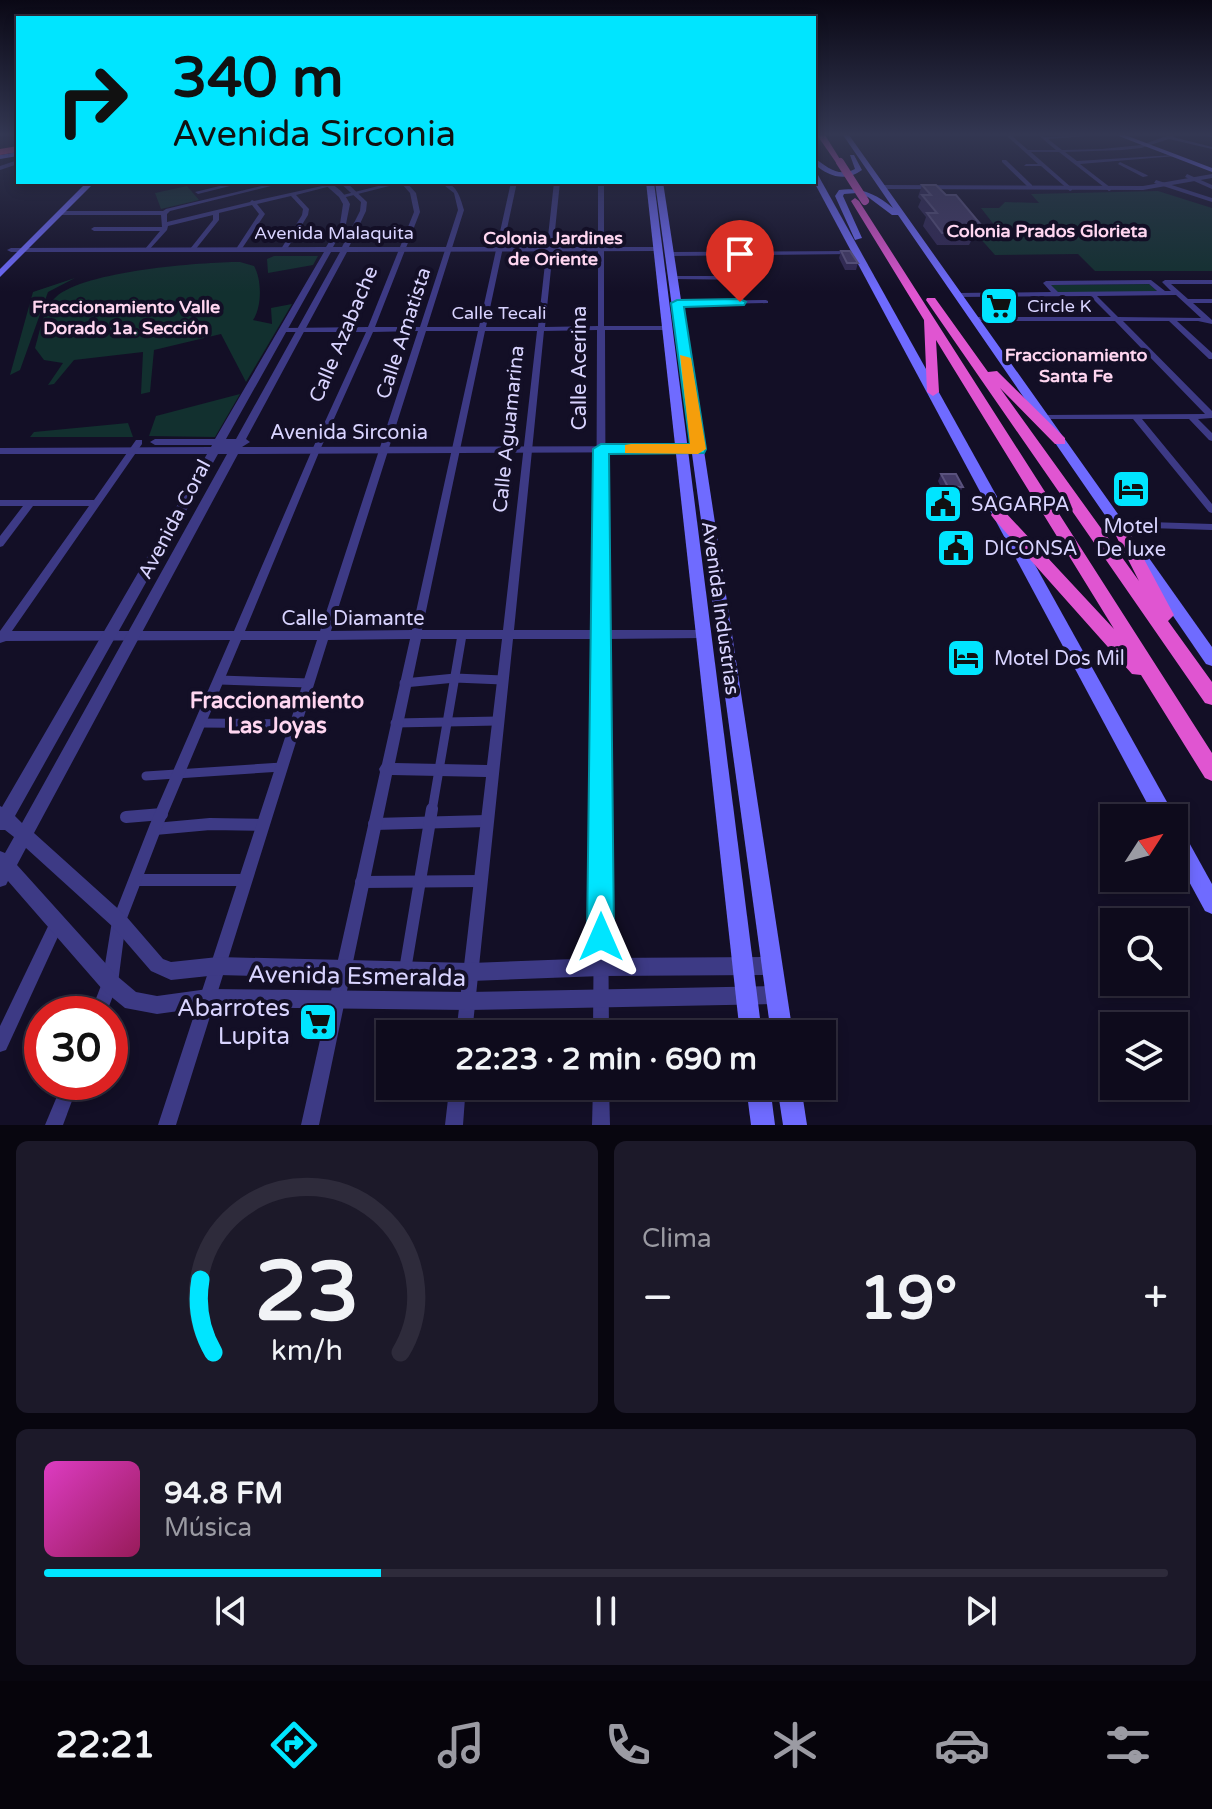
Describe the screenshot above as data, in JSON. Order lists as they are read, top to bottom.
{
  "streets": {
    "main road": ["Avenida Industrias"],
    "street": [
      "Avenida Malaquita",
      "Calle Tecali",
      "Calle Amatista",
      "Calle Azabache",
      "Calle Acerina",
      "Calle Aguamarina",
      "Avenida Sirconia",
      "Avenida Coral",
      "Calle Diamante",
      "Avenida Esmeralda"
    ]
  },
  "crossings": [
    ["Avenida Malaquita", "Calle Amatista"],
    ["Avenida Malaquita", "Calle Azabache"],
    ["Avenida Malaquita", "Calle Acerina"],
    ["Avenida Malaquita", "Calle Aguamarina"],
    ["Avenida Malaquita", "Avenida Coral"],
    ["Avenida Malaquita", "Avenida Industrias"],
    ["Calle Tecali", "Calle Amatista"],
    ["Calle Tecali", "Calle Azabache"],
    ["Calle Tecali", "Calle Acerina"],
    ["Calle Tecali", "Calle Aguamarina"],
    ["Calle Tecali", "Avenida Coral"],
    ["Calle Tecali", "Avenida Industrias"],
    ["Calle Amatista", "Avenida Sirconia"],
    ["Calle Amatista", "Calle Diamante"],
    ["Calle Amatista", "Avenida Esmeralda"],
    ["Calle Azabache", "Avenida Sirconia"],
    ["Calle Azabache", "Calle Diamante"],
    ["Calle Azabache", "Avenida Esmeralda"],
    ["Calle Acerina", "Avenida Sirconia"],
    ["Calle Acerina", "Calle Diamante"],
    ["Calle Acerina", "Avenida Esmeralda"],
    ["Calle Aguamarina", "Avenida Sirconia"],
    ["Calle Aguamarina", "Calle Diamante"],
    ["Calle Aguamarina", "Avenida Esmeralda"],
    ["Avenida Sirconia", "Avenida Coral"],
    ["Avenida Sirconia", "Avenida Industrias"],
    ["Avenida Coral", "Calle Diamante"],
    ["Avenida Coral", "Avenida Esmeralda"],
    ["Avenida Industrias", "Calle Diamante"],
    ["Avenida Industrias", "Avenida Esmeralda"]
  ],
  "districts": [
    "Colonia Prados Glorieta",
    "Colonia Jardines de Oriente",
    "Fraccionamiento Valle Dorado 1a. Sección",
    "Fraccionamiento Santa Fe",
    "Fraccionamiento Las Joyas"
  ],
  "places": {
    "supermarket": ["Circle K", "Abarrotes Lupita"],
    "hotel": ["Motel De luxe", "Motel Dos Mil"],
    "public building": ["SAGARPA", "DICONSA"]
  },
  "north": "top right",
  "page": {
    "turn": ["340 m", "Avenida Sirconia"],
    "limit": "30",
    "trip": "22:23 · 2 min · 690 m",
    "tile": "Clima",
    "heat": ["−", "19°", "+"],
    "song": ["94.8 FM", "Música"],
    "tabs": "22:21",
    "gauge": ["23", "km/h"]
  }
}
